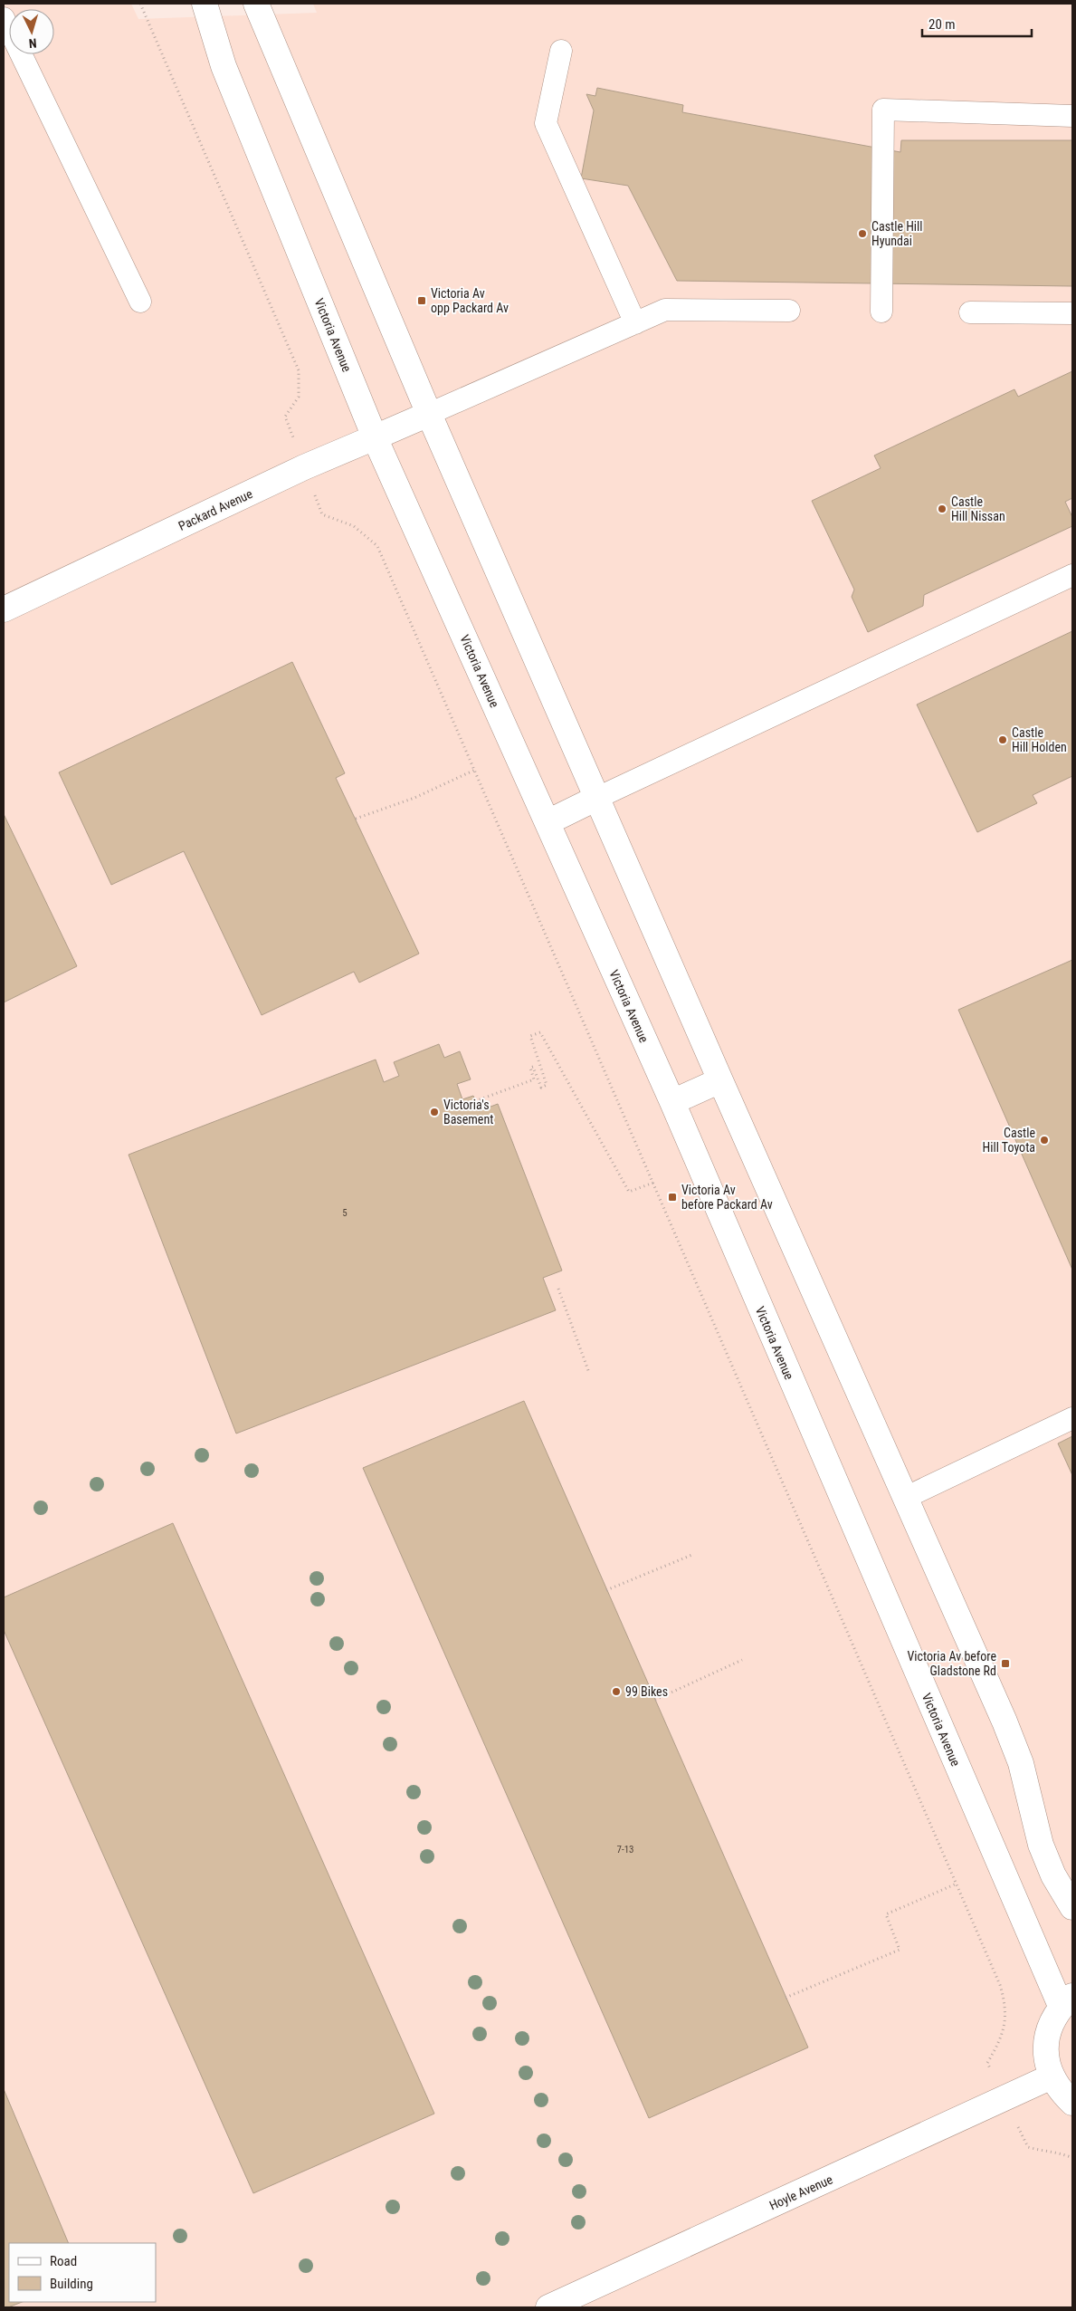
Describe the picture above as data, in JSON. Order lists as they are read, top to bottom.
{
  "streets": {
    "main road": ["Victoria Avenue", "Packard Avenue", "Hoyle Avenue"]
  },
  "crossings": [
    ["Victoria Avenue", "Packard Avenue"]
  ],
  "places": {
    "other": [
      "Castle Hill Hyundai",
      "Castle Hill Nissan",
      "Castle Hill Holden",
      "Victoria's Basement",
      "Castle Hill Toyota",
      "99 Bikes"
    ],
    "transit": ["Victoria Av opp Packard Av", "Victoria Av before Packard Av", "Victoria Av before Gladstone Rd"]
  },
  "house_numbers": ["5", "7-13"],
  "legend": ["Road", "Building"],
  "scale_bar": "20 m",
  "north": "bottom"
}
